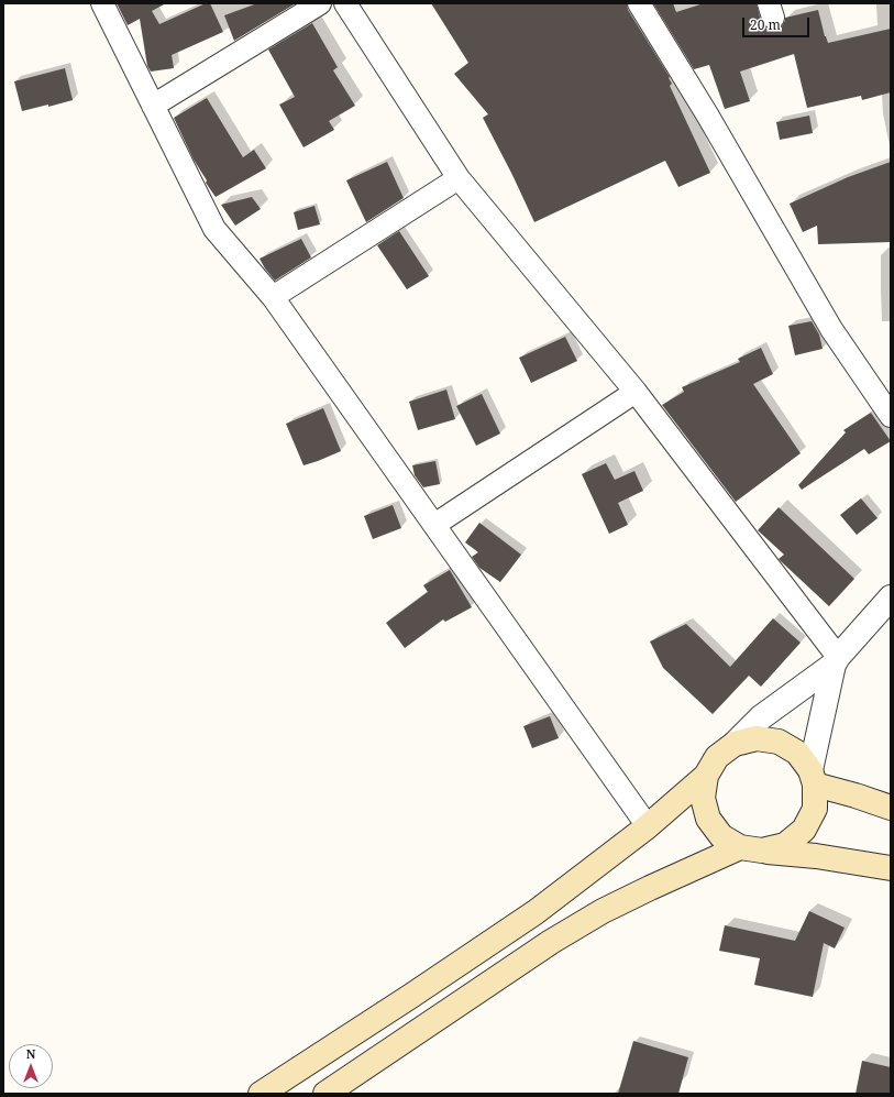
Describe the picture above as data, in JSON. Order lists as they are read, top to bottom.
{
  "scale_bar": "20 m",
  "north": "top"
}
